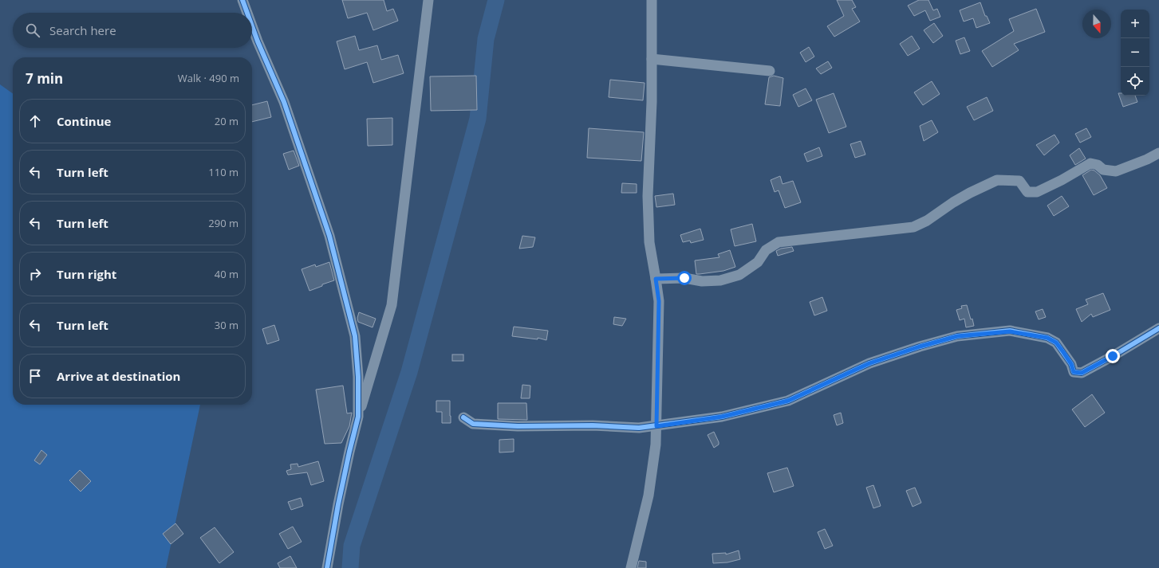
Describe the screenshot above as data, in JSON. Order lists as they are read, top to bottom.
{
  "north": "bottom",
  "page": {
    "map_buttons": ["+", "−"],
    "search": "Search here",
    "heading": ["7 min", "Walk · 490 m"],
    "list": [
      ["Continue", "20 m"],
      ["Turn left", "110 m"],
      ["Turn left", "290 m"],
      ["Turn right", "40 m"],
      ["Turn left", "30 m"],
      "Arrive at destination"
    ]
  }
}
